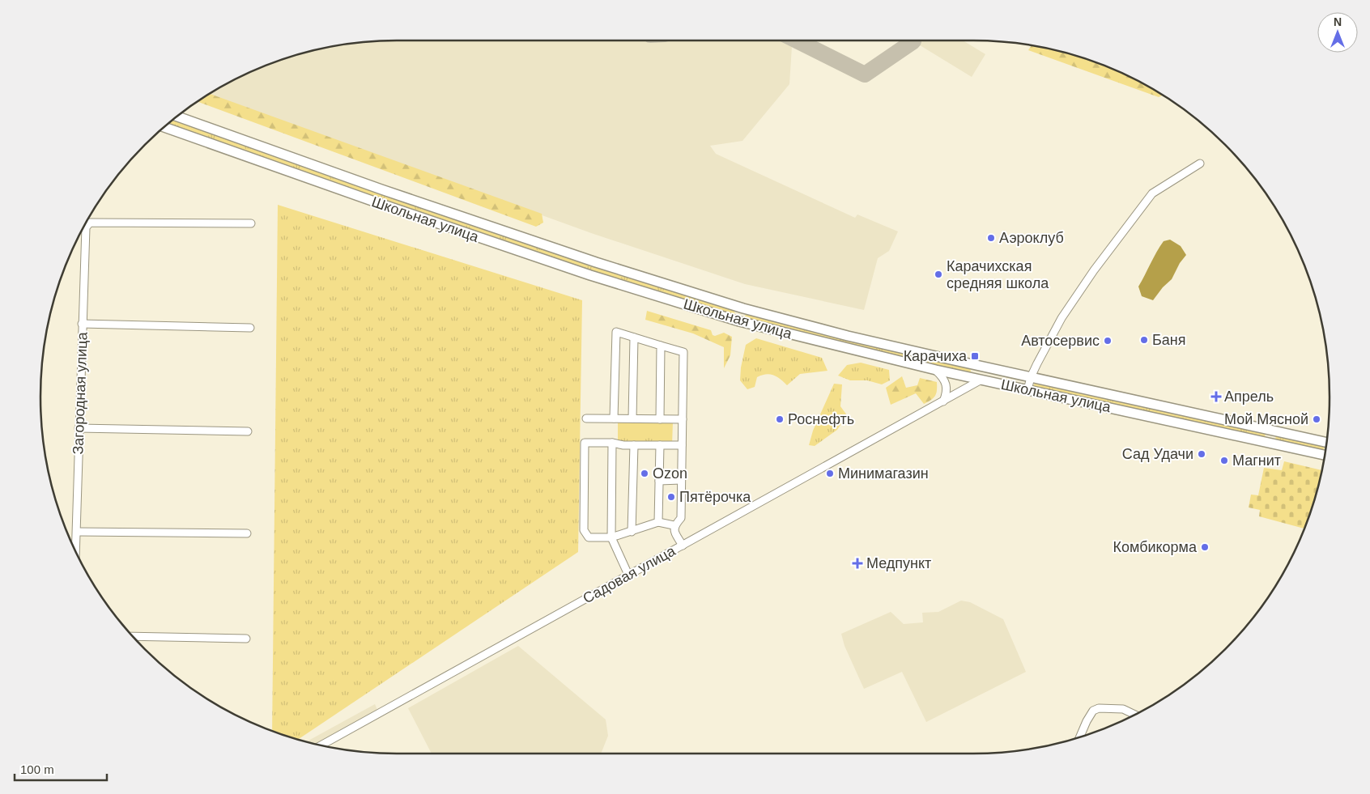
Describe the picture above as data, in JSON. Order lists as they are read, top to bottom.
{
  "streets": {
    "main road": ["Школьная улица"],
    "street": ["Загородная улица", "Садовая улица"]
  },
  "crossings": [
    ["Школьная улица", "Садовая улица"]
  ],
  "places": {
    "other": [
      "Аэроклуб",
      "Карачихская средняя школа",
      "Баня",
      "Автосервис",
      "Роснефть",
      "Мой Мясной",
      "Сад Удачи",
      "Магнит",
      "Ozon",
      "Минимагазин",
      "Пятёрочка",
      "Комбикорма"
    ],
    "transit": ["Карачиха"],
    "health": ["Апрель", "Медпункт"]
  },
  "scale_bar": "100 m",
  "north": "top"
}
